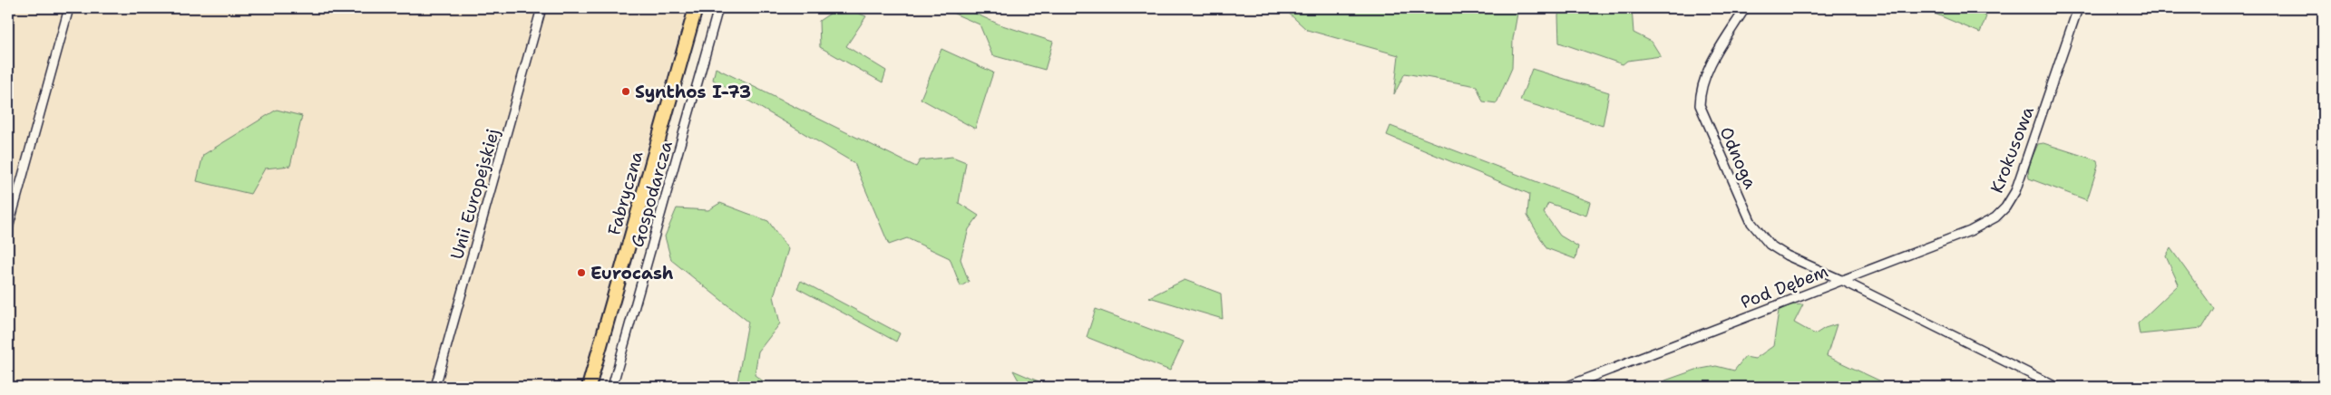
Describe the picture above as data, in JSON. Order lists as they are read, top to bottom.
{
  "streets": {
    "main road": ["Fabryczna"],
    "street": [
      "Krokusowa",
      "Odnoga",
      "Unii Europejskiej",
      "Gospodarcza",
      "Pod Dębem"
    ]
  },
  "crossings": [
    ["Krokusowa", "Odnoga"],
    ["Krokusowa", "Pod Dębem"],
    ["Odnoga", "Pod Dębem"]
  ],
  "places": ["Synthos I-73", "Eurocash"]
}
